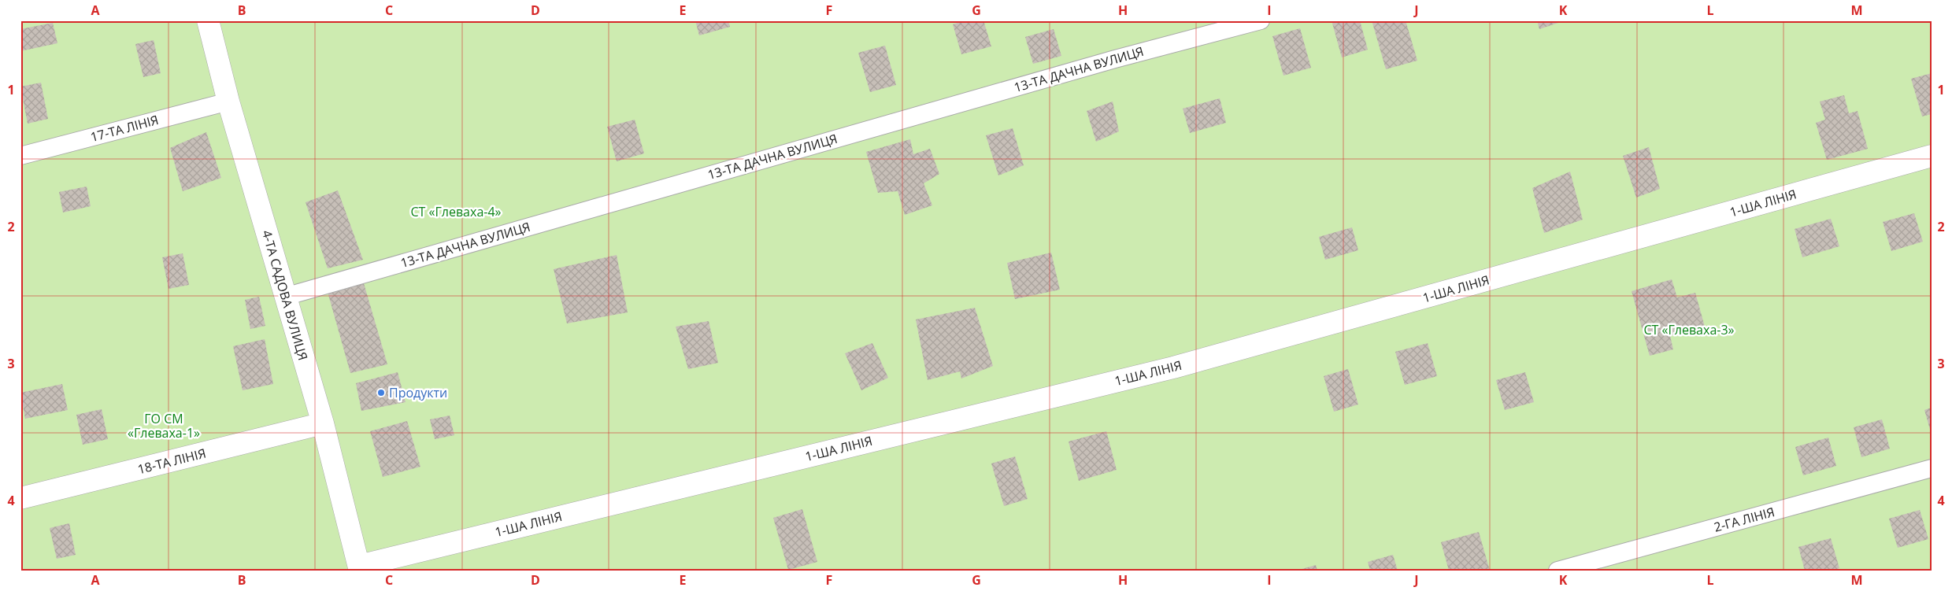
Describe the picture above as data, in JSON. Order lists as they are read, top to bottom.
{
  "streets": {
    "street": ["1-ША ЛІНІЯ", "4-ТА САДОВА ВУЛИЦЯ", "18-ТА ЛІНІЯ"],
    "lane": ["13-ТА ДАЧНА ВУЛИЦЯ", "17-ТА ЛІНІЯ", "2-ГА ЛІНІЯ"]
  },
  "crossings": [
    ["13-ТА ДАЧНА ВУЛИЦЯ", "4-ТА САДОВА ВУЛИЦЯ"],
    ["17-ТА ЛІНІЯ", "4-ТА САДОВА ВУЛИЦЯ"],
    ["1-ША ЛІНІЯ", "4-ТА САДОВА ВУЛИЦЯ"],
    ["4-ТА САДОВА ВУЛИЦЯ", "18-ТА ЛІНІЯ"]
  ],
  "parks": ["СТ «Глеваха-4»", "СТ «Глеваха-3»", "ГО СМ «Глеваха-1»"],
  "places": ["Продукти"],
  "grid": {
    "columns": [
      "A",
      "B",
      "C",
      "D",
      "E",
      "F",
      "G",
      "H",
      "I",
      "J",
      "K",
      "L",
      "M"
    ],
    "rows": [
      "1",
      "2",
      "3",
      "4"
    ]
  }
}
